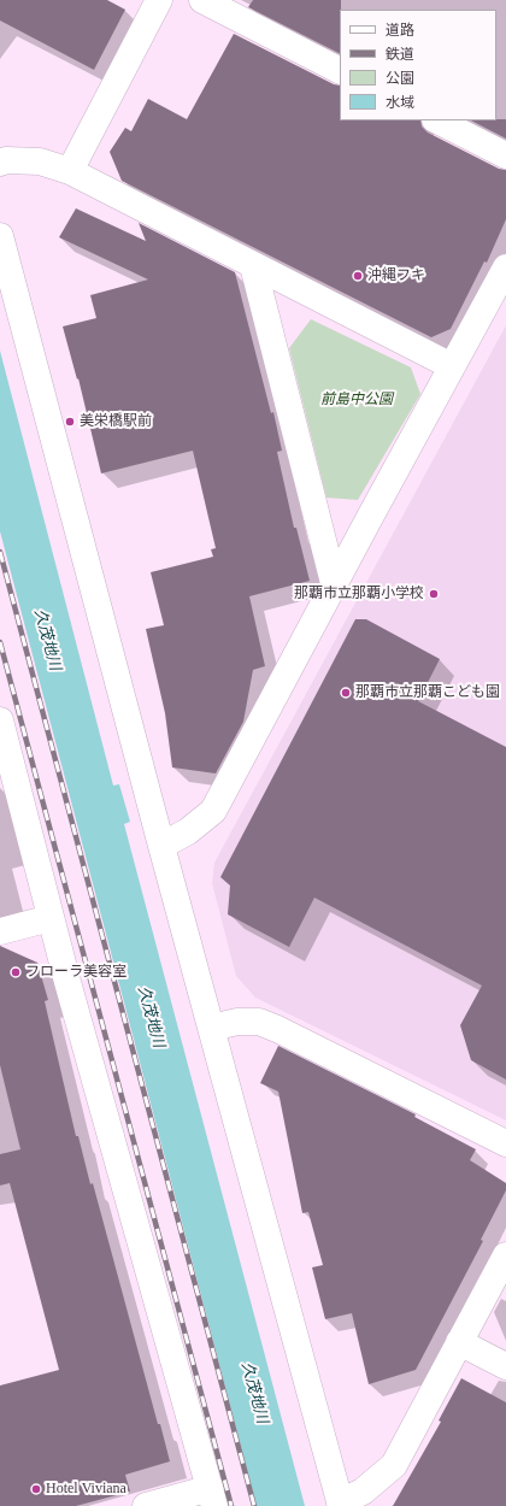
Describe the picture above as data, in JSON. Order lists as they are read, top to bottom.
{
  "water": ["久茂地川"],
  "parks": ["前島中公園"],
  "places": [
    "沖縄フキ",
    "美栄橋駅前",
    "那覇市立那覇小学校",
    "那覇市立那覇こども園",
    "フローラ美容室",
    "Hotel Viviana"
  ],
  "legend": [
    "道路",
    "鉄道",
    "公園",
    "水域"
  ]
}
